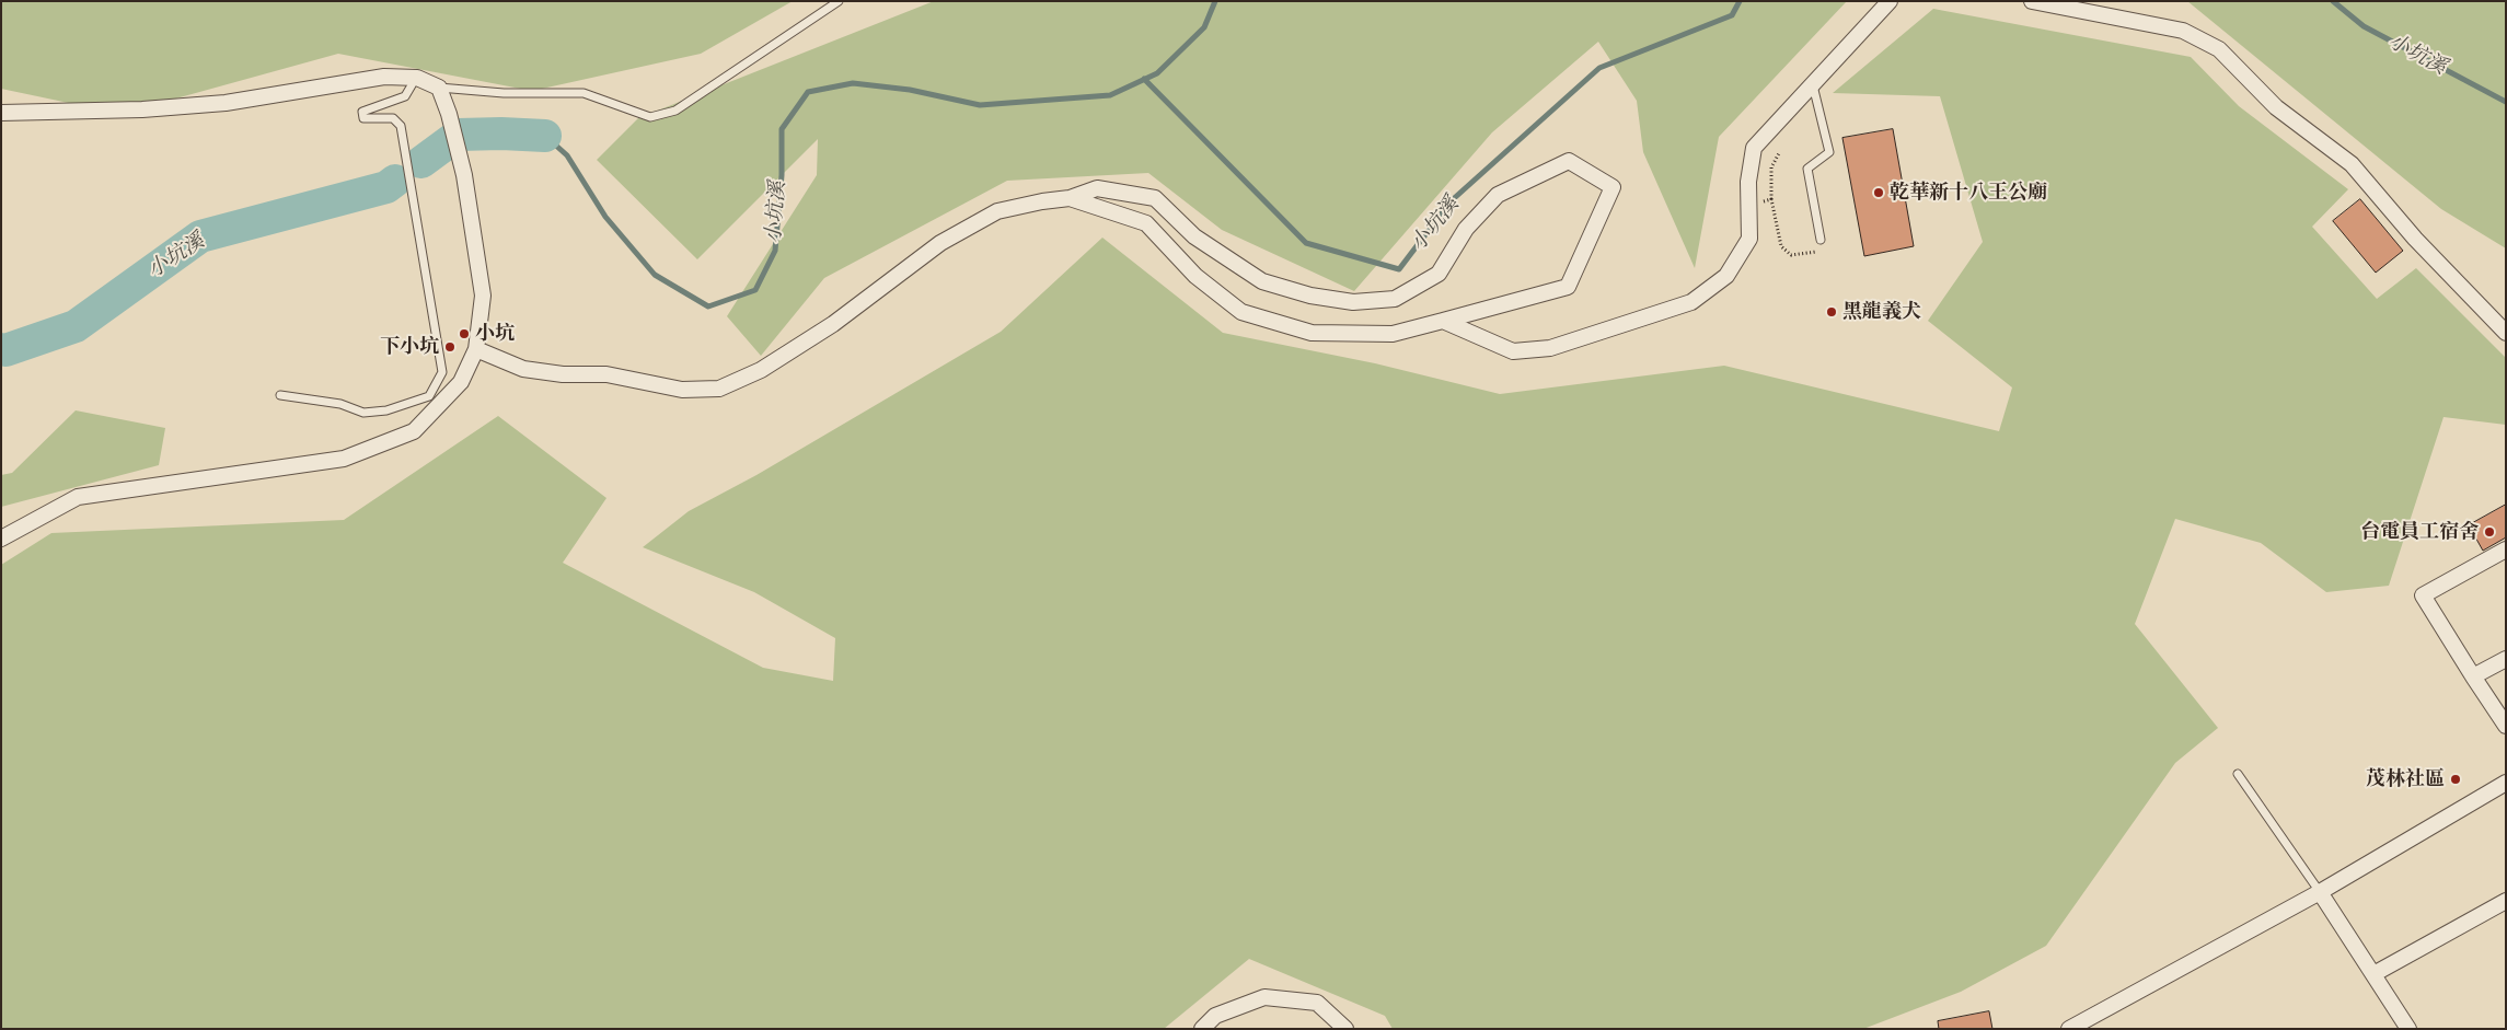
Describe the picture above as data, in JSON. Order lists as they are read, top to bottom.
{
  "water": ["小坑溪"],
  "places": [
    "乾華新十八王公廟",
    "黑龍義犬",
    "小坑",
    "下小坑",
    "台電員工宿舍",
    "茂林社區"
  ]
}
